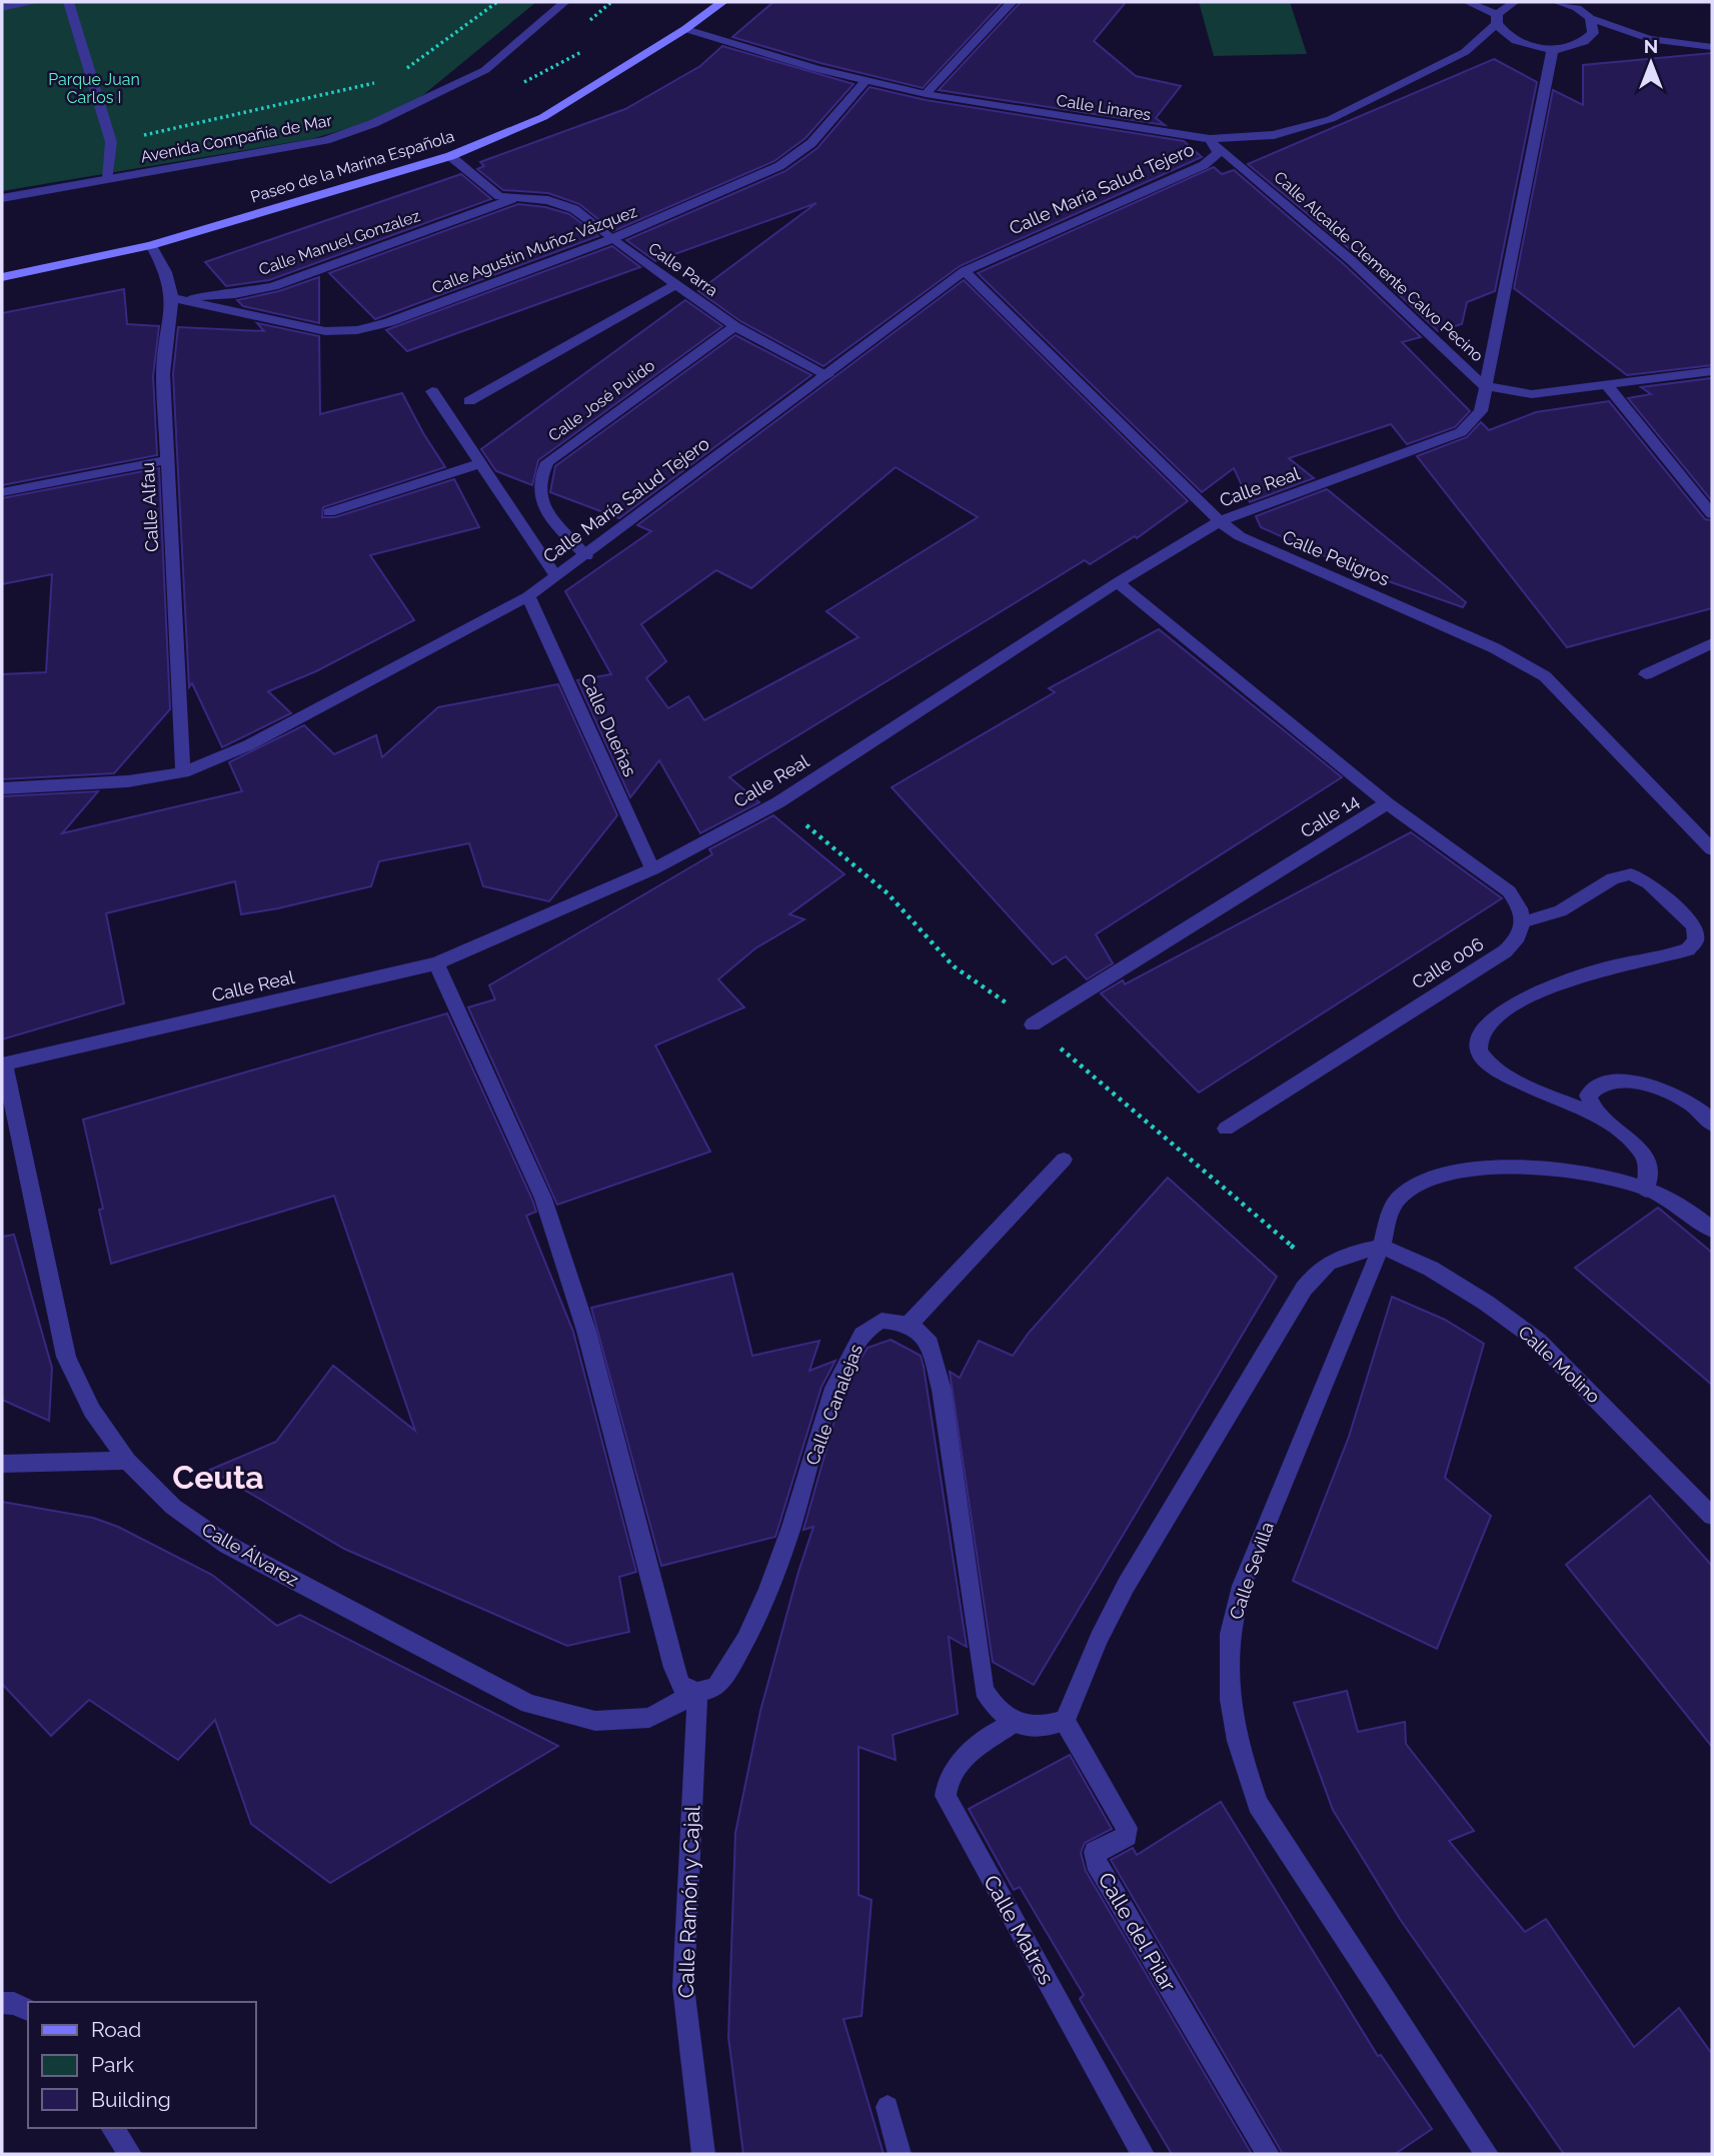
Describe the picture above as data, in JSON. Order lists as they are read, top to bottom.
{
  "streets": {
    "main road": ["Paseo de la Marina Española"],
    "street": [
      "Calle Linares",
      "Avenida Compañía de Mar",
      "Calle María Salud Tejero",
      "Calle Manuel Gonzalez",
      "Calle Agustín Muñoz Vázquez",
      "Calle Alcalde Clemente Calvo Pecino",
      "Calle Parra",
      "Calle José Pulido",
      "Calle Real",
      "Calle Alfau",
      "Calle Peligros",
      "Calle Dueñas",
      "Calle 14",
      "Calle 006",
      "Calle Molino",
      "Calle Canalejas",
      "Calle Álvarez",
      "Calle Sevilla",
      "Calle Ramón y Cajal",
      "Calle Matres",
      "Calle del Pilar"
    ]
  },
  "crossings": [
    ["Calle Linares", "Paseo de la Marina Española"],
    ["Calle Linares", "Calle María Salud Tejero"],
    ["Calle Linares", "Calle Agustín Muñoz Vázquez"],
    ["Calle Linares", "Calle Alcalde Clemente Calvo Pecino"],
    ["Paseo de la Marina Española", "Calle Parra"],
    ["Paseo de la Marina Española", "Calle Alfau"],
    ["Calle María Salud Tejero", "Calle Alcalde Clemente Calvo Pecino"],
    ["Calle María Salud Tejero", "Calle Parra"],
    ["Calle María Salud Tejero", "Calle José Pulido"],
    ["Calle María Salud Tejero", "Calle Alfau"],
    ["Calle María Salud Tejero", "Calle Peligros"],
    ["Calle María Salud Tejero", "Calle Dueñas"],
    ["Calle Manuel Gonzalez", "Calle Agustín Muñoz Vázquez"],
    ["Calle Manuel Gonzalez", "Calle Parra"],
    ["Calle Manuel Gonzalez", "Calle Alfau"],
    ["Calle Agustín Muñoz Vázquez", "Calle Parra"],
    ["Calle Agustín Muñoz Vázquez", "Calle Alfau"],
    ["Calle Alcalde Clemente Calvo Pecino", "Calle Real"],
    ["Calle Parra", "Calle José Pulido"],
    ["Calle Real", "Calle Peligros"],
    ["Calle Real", "Calle Dueñas"],
    ["Calle Real", "Calle 14"],
    ["Calle Real", "Calle Álvarez"],
    ["Calle Molino", "Calle Sevilla"],
    ["Calle Canalejas", "Calle Álvarez"],
    ["Calle Canalejas", "Calle Ramón y Cajal"],
    ["Calle Álvarez", "Calle Ramón y Cajal"]
  ],
  "districts": ["Ceuta"],
  "parks": ["Parque Juan Carlos I"],
  "legend": ["Road", "Park", "Building"],
  "north": "top"
}
